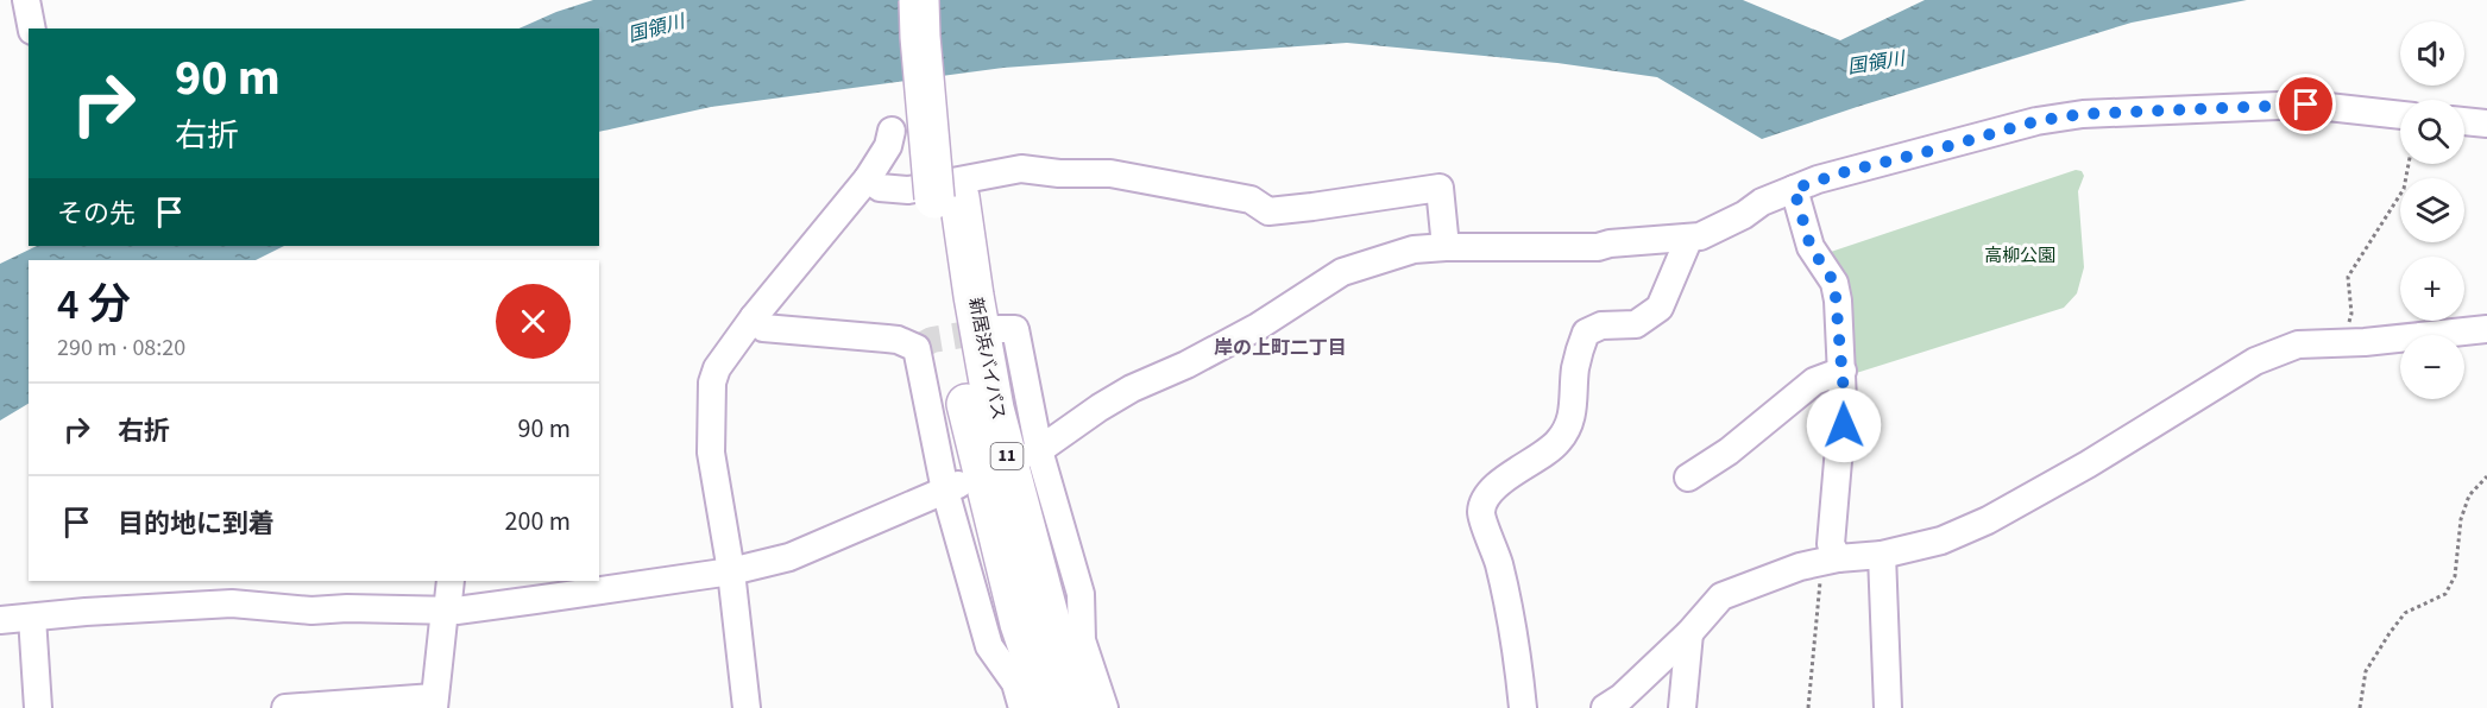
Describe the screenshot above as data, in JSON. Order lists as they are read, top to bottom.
{
  "streets": {
    "highway": ["新居浜バイパス", "11"]
  },
  "districts": ["岸の上町二丁目"],
  "water": ["国領川"],
  "parks": ["高柳公園"],
  "page": {
    "map_buttons": ["+", "−"],
    "turn": ["90 m", "右折"],
    "then": "その先",
    "heading": ["4 分", "290 m · 08:20"],
    "list": [
      {
        "name": "右折",
        "value": "90 m"
      },
      {
        "name": "目的地に到着",
        "value": "200 m"
      }
    ]
  }
}
